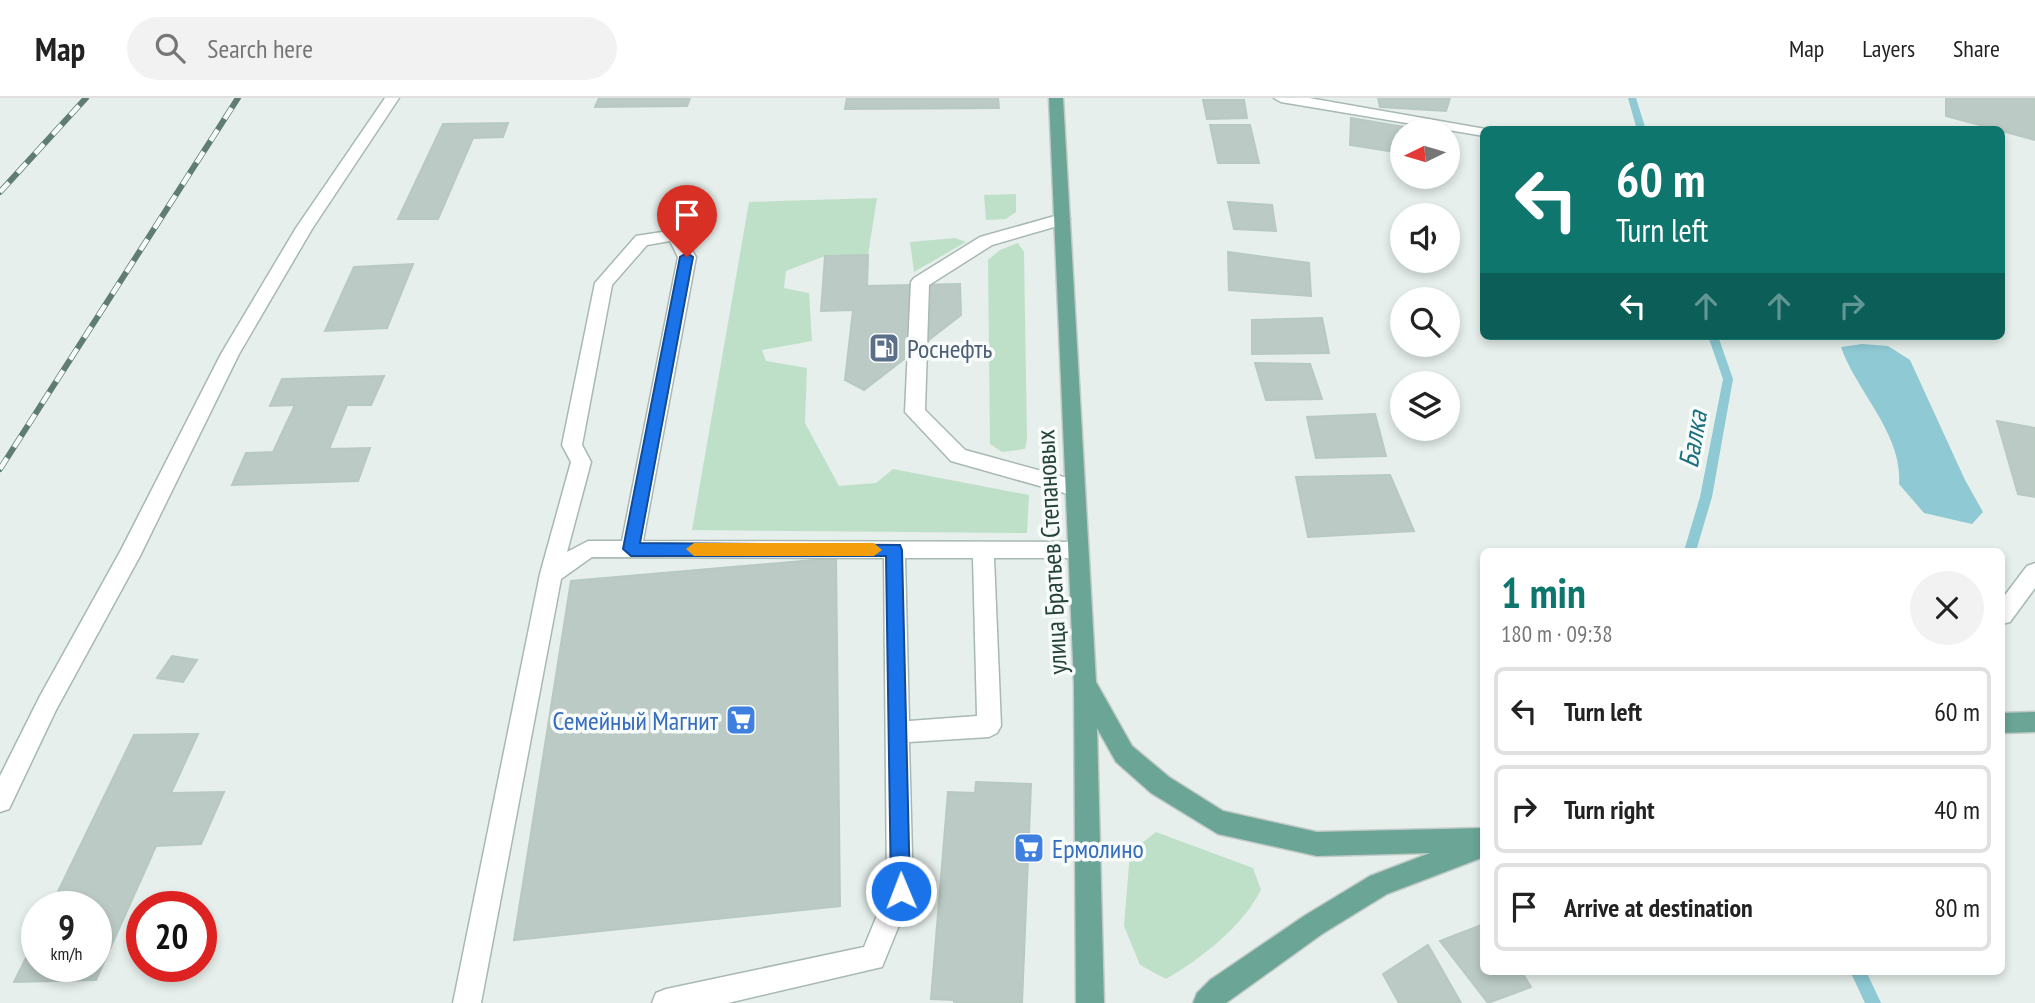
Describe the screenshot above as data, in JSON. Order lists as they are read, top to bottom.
{
  "streets": {
    "main road": ["улица Братьев Степановых"]
  },
  "water": ["Балка"],
  "places": {
    "fuel station": ["Роснефть"],
    "supermarket": ["Семейный Магнит", "Ермолино"]
  },
  "north": "left",
  "page": {
    "header": "Map",
    "search": "Search here",
    "nav": ["Map", "Layers", "Share"],
    "turn": ["60 m", "Turn left"],
    "heading": ["1 min", "180 m · 09:38"],
    "list": [
      {
        "name": "Turn left",
        "value": "60 m"
      },
      {
        "name": "Turn right",
        "value": "40 m"
      },
      {
        "name": "Arrive at destination",
        "value": "80 m"
      }
    ],
    "speed": "9 km/h",
    "limit": "20"
  }
}
